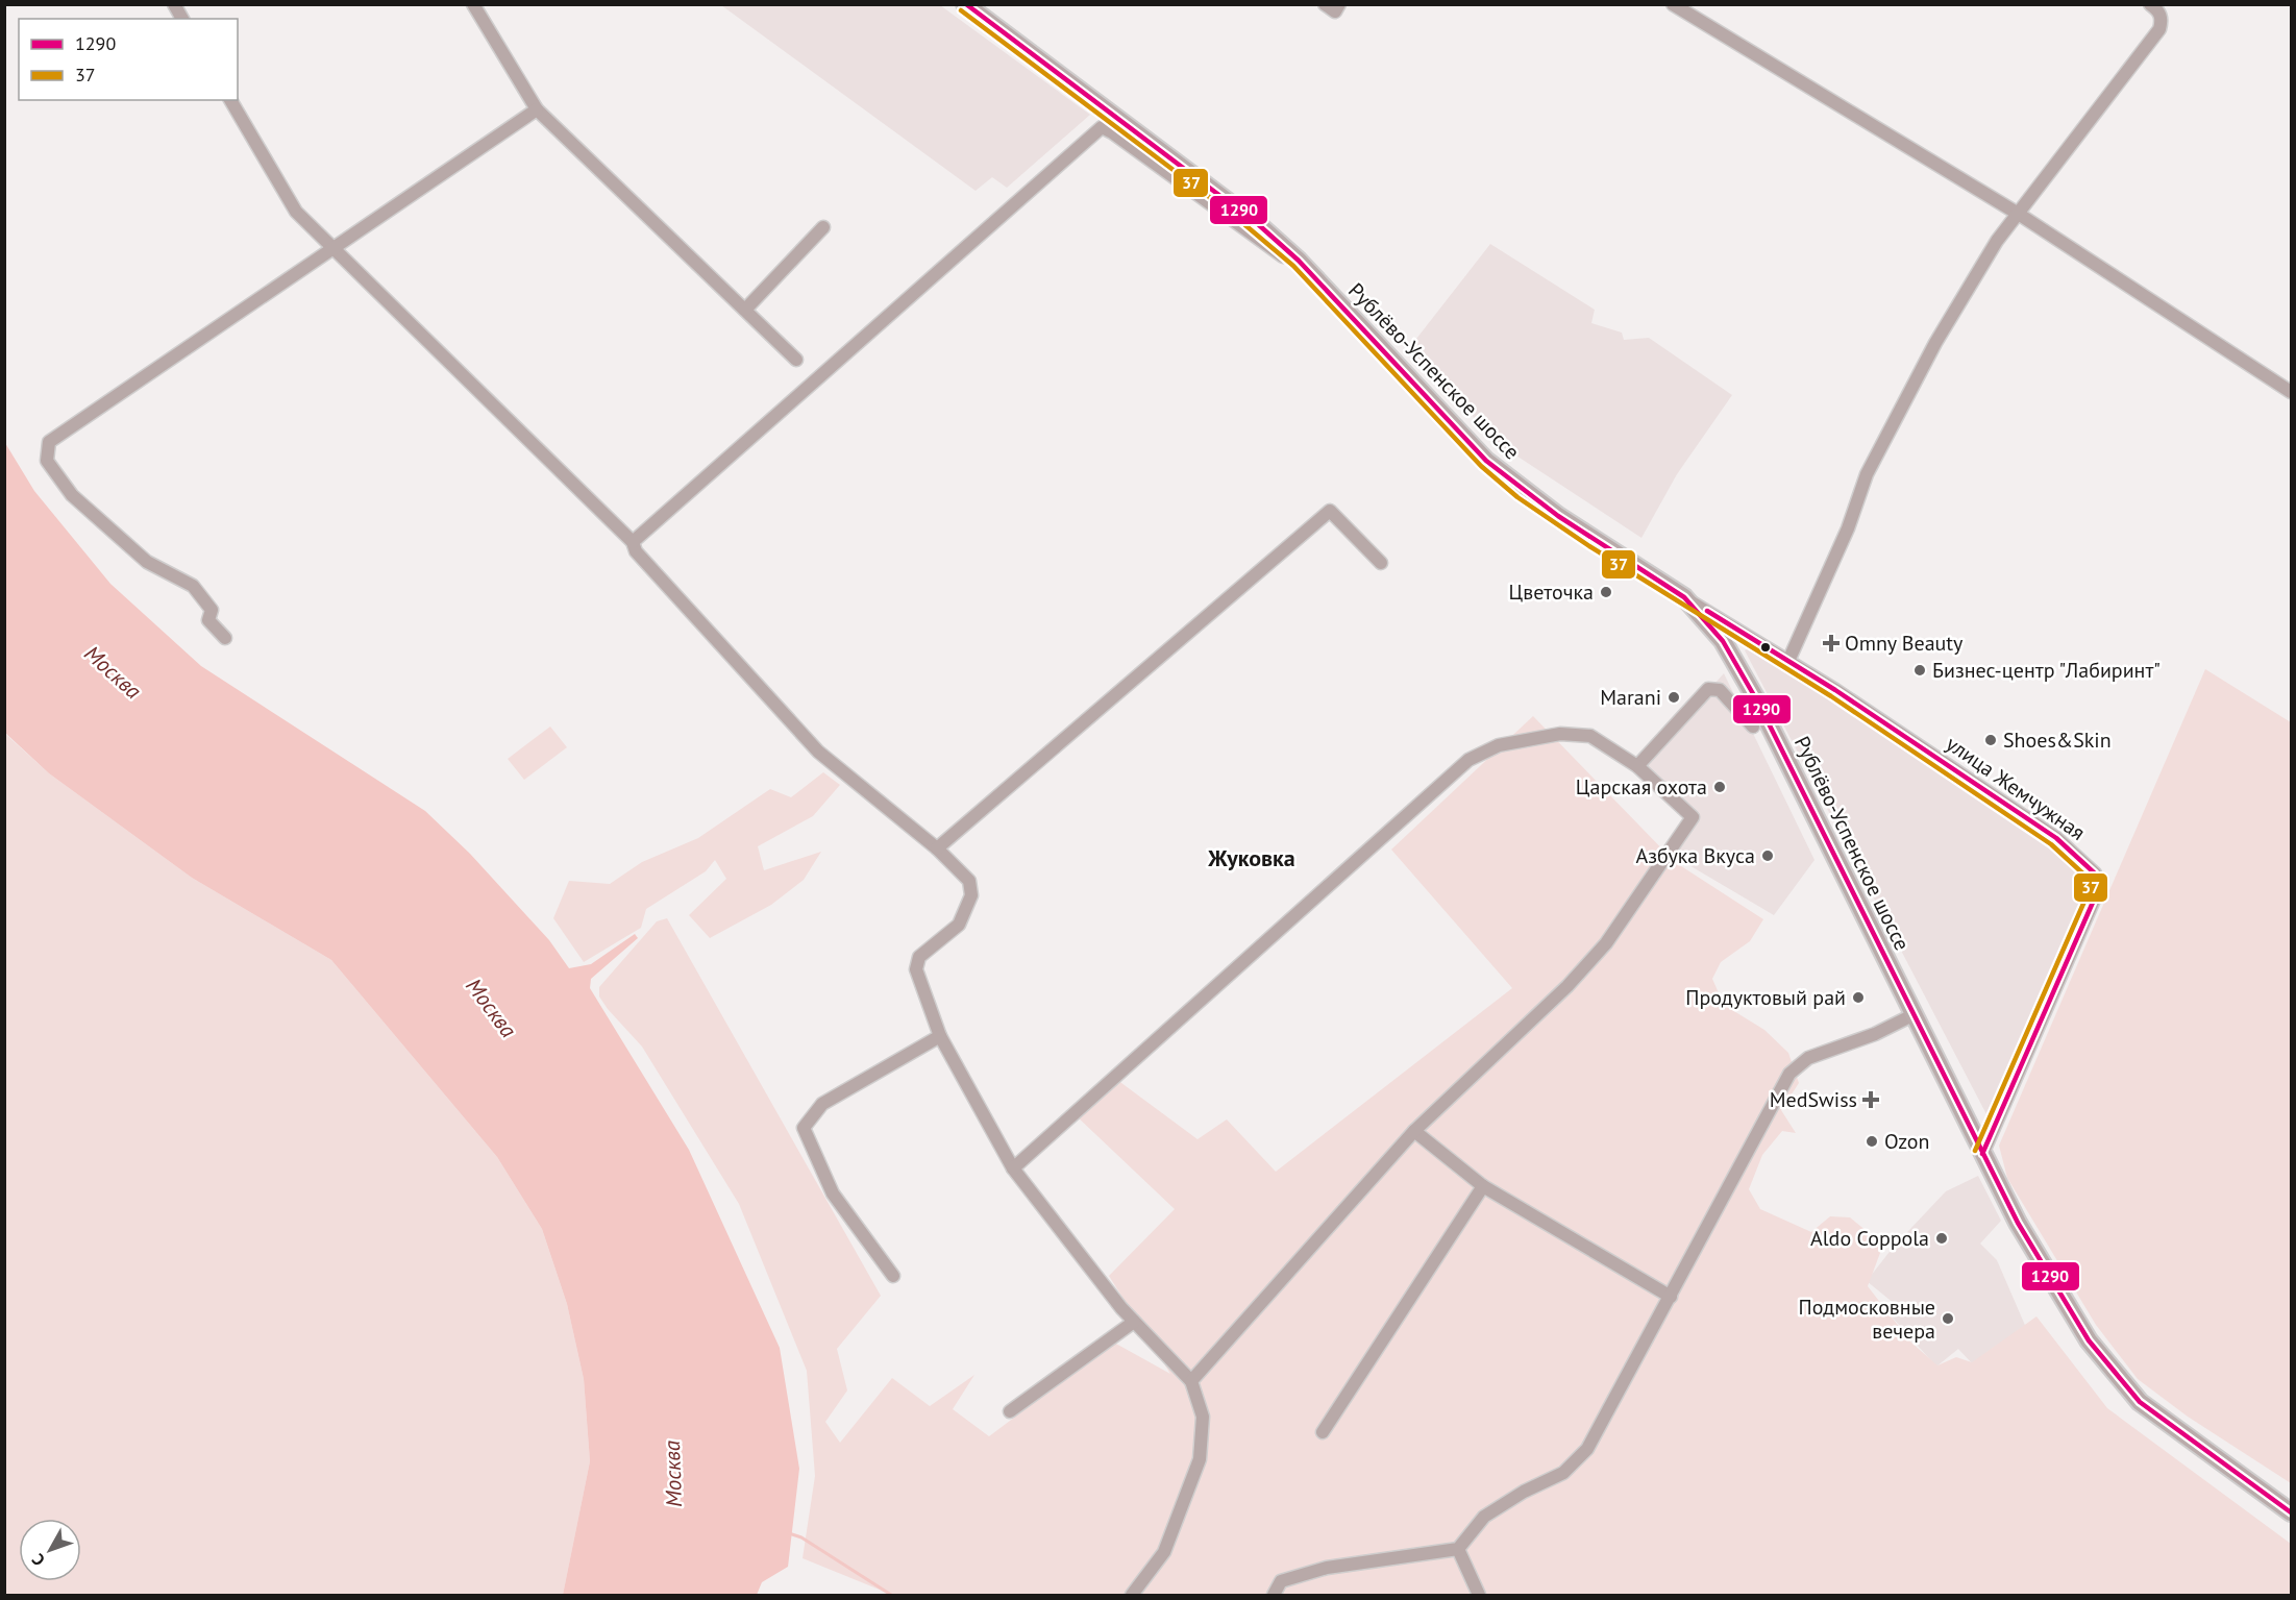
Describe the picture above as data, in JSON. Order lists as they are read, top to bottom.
{
  "streets": {
    "main road": ["Рублёво-Успенское шоссе"],
    "street": ["улица Жемчужная"]
  },
  "crossings": [
    ["Рублёво-Успенское шоссе", "улица Жемчужная"]
  ],
  "districts": ["Жуковка"],
  "water": ["Москва"],
  "places": {
    "other": [
      "Цветочка",
      "Бизнес-центр \"Лабиринт\"",
      "Marani",
      "Shoes&Skin",
      "Царская охота",
      "Азбука Вкуса",
      "Продуктовый рай",
      "Ozon",
      "Aldo Coppola",
      "Подмосковные вечера"
    ],
    "health": ["Omny Beauty", "MedSwiss"]
  },
  "lines": ["transit line 1290", "transit line 37"],
  "legend": ["1290", "37"],
  "north": "bottom left"
}
